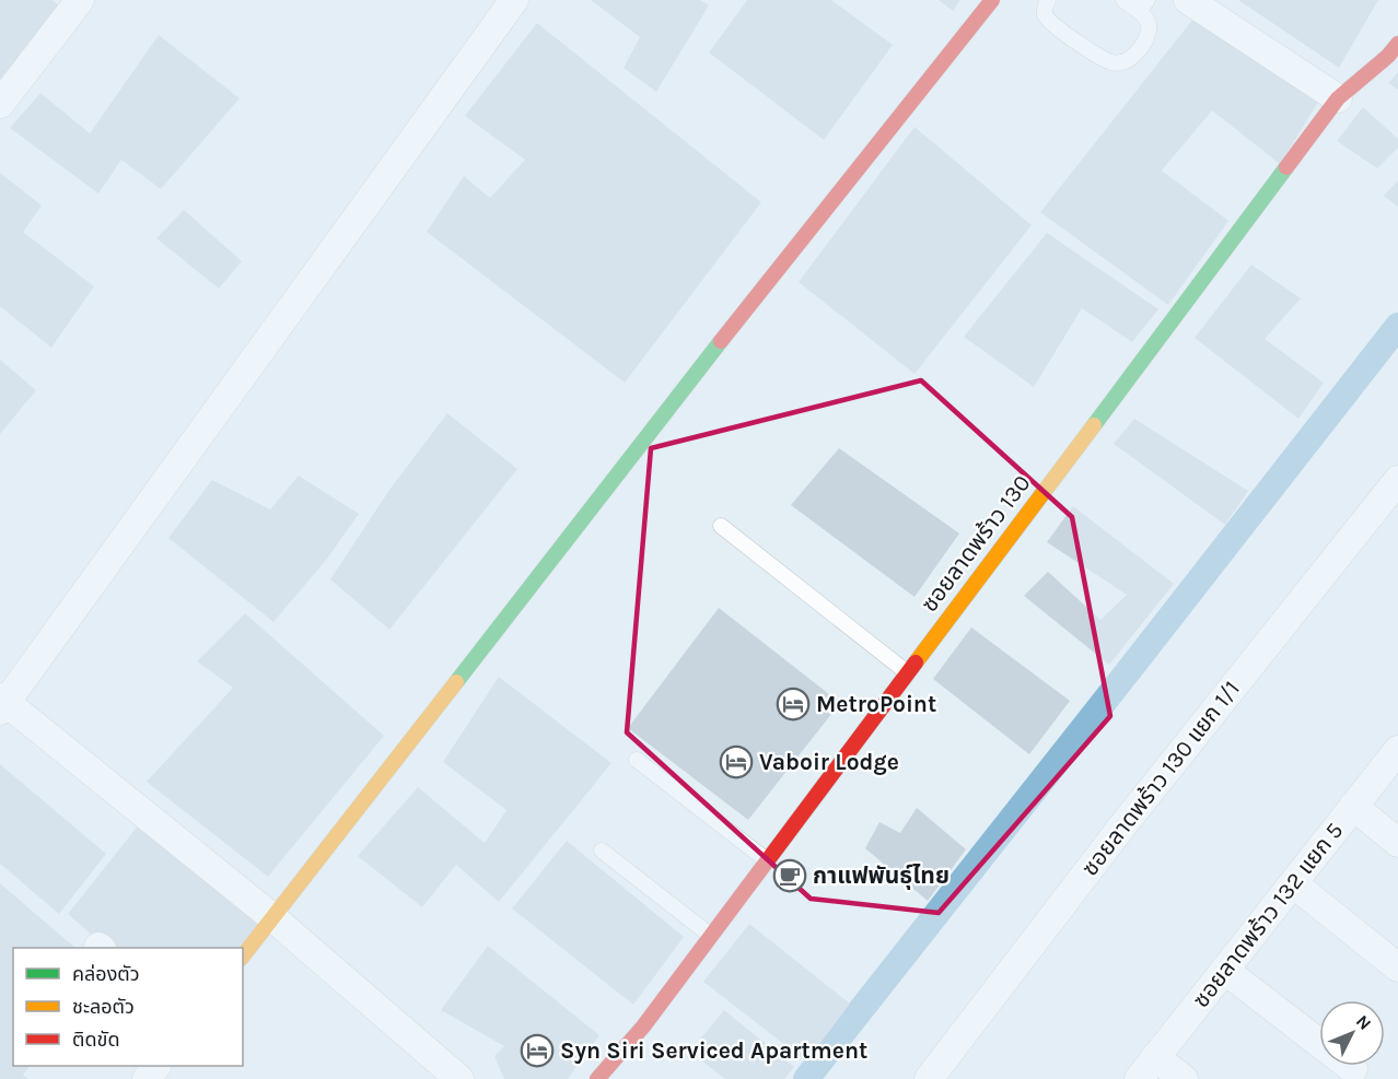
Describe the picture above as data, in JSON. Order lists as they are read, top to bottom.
{
  "streets": {
    "street": ["ซอยลาดพร้าว 130", "ซอยลาดพร้าว 130 แยก 1/1", "ซอยลาดพร้าว 132 แยก 5"]
  },
  "places": {
    "hotel": ["MetroPoint", "Vaboir Lodge", "Syn Siri Serviced Apartment"],
    "cafe": ["กาแฟพันธุ์ไทย"]
  },
  "legend": ["คล่องตัว", "ชะลอตัว", "ติดขัด"],
  "north": "top right"
}
